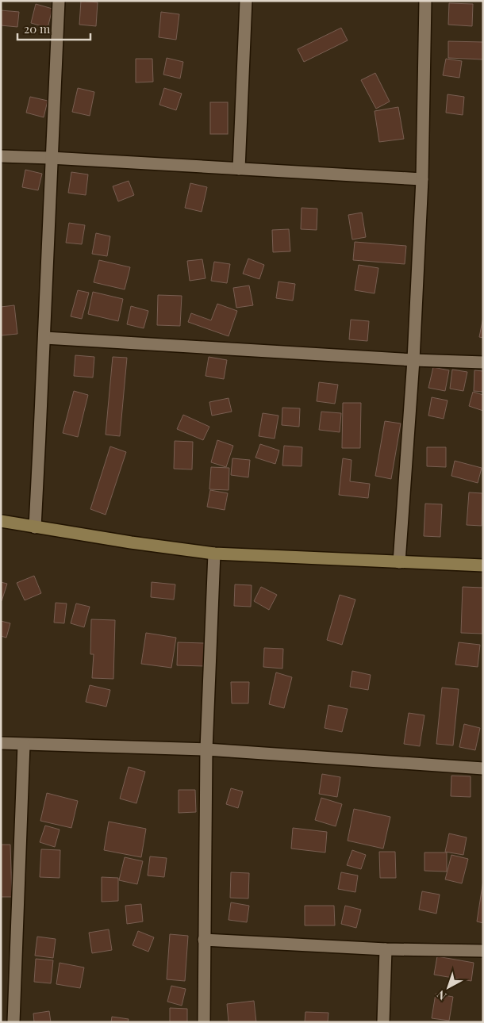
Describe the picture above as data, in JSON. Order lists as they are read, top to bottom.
{
  "scale_bar": "20 m",
  "north": "bottom left"
}
